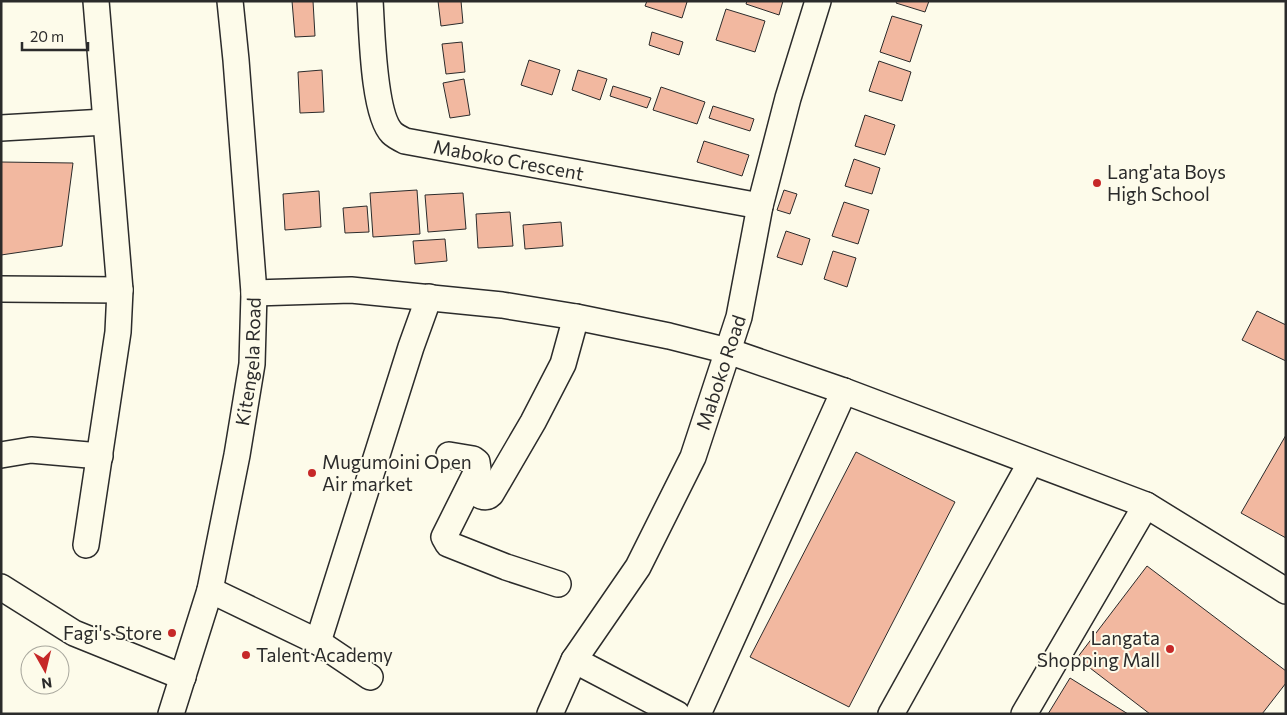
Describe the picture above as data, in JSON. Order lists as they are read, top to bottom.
{
  "streets": {
    "street": ["Maboko Crescent", "Kitengela Road", "Maboko Road"]
  },
  "crossings": [
    ["Maboko Crescent", "Maboko Road"]
  ],
  "places": [
    "Lang'ata Boys High School",
    "Mugumoini Open Air market",
    "Fagi's Store",
    "Langata Shopping Mall",
    "Talent Academy"
  ],
  "scale_bar": "20 m",
  "north": "bottom"
}
